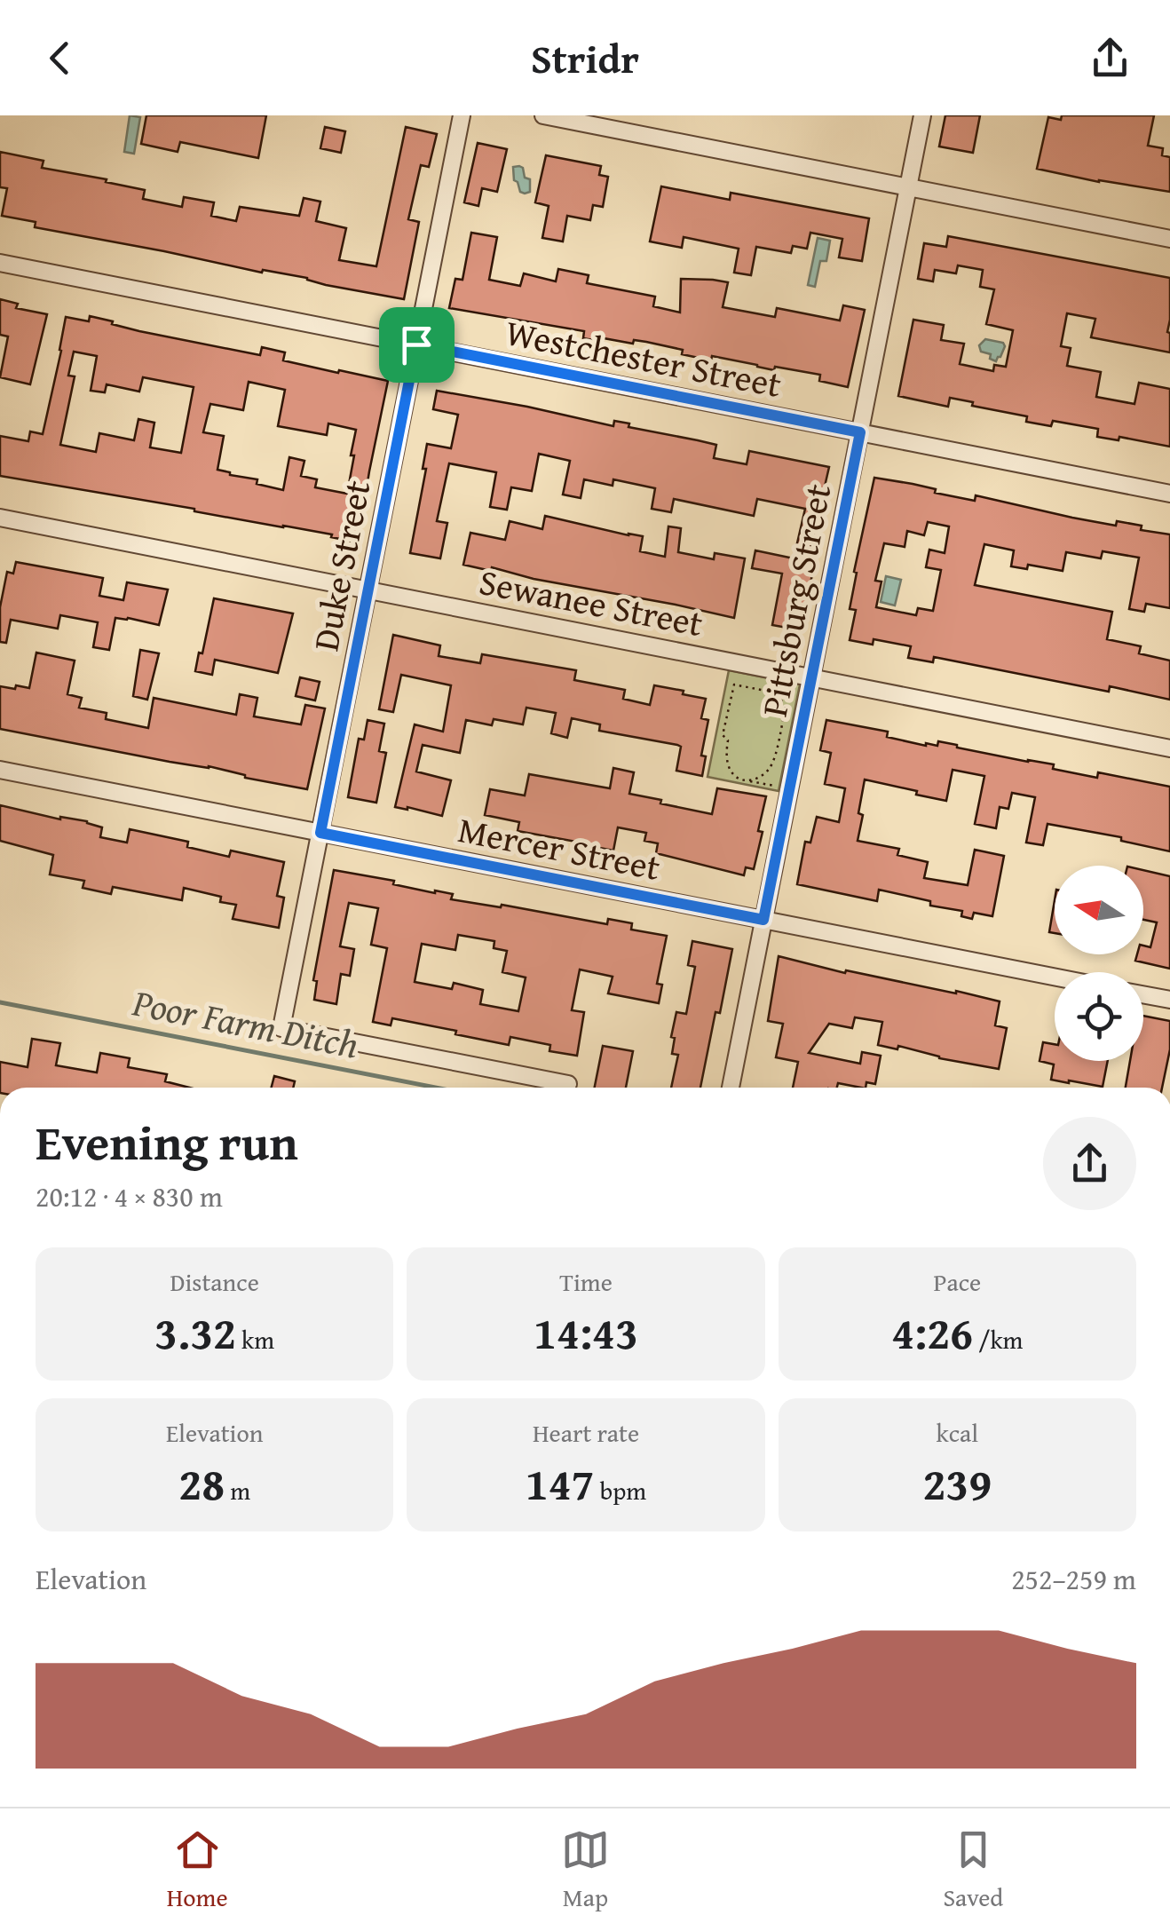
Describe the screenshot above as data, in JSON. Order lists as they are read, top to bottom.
{
  "streets": {
    "street": [
      "Westchester Street",
      "Duke Street",
      "Pittsburg Street",
      "Sewanee Street",
      "Mercer Street"
    ]
  },
  "crossings": [
    ["Westchester Street", "Duke Street"],
    ["Westchester Street", "Pittsburg Street"],
    ["Duke Street", "Sewanee Street"],
    ["Duke Street", "Mercer Street"],
    ["Pittsburg Street", "Sewanee Street"],
    ["Pittsburg Street", "Mercer Street"]
  ],
  "water": ["Poor Farm Ditch"],
  "north": "left",
  "page": {
    "header": "Stridr",
    "heading": ["Evening run", "20:12 · 4 × 830 m"],
    "stats": [
      ["Distance", "3.32 km"],
      ["Time", "14:43"],
      ["Pace", "4:26 /km"],
      ["Elevation", "28 m"],
      ["Heart rate", "147 bpm"],
      ["kcal", "239"]
    ],
    "chart": ["Elevation", "252–259 m"],
    "tabs": ["Home", "Map", "Saved"]
  }
}
